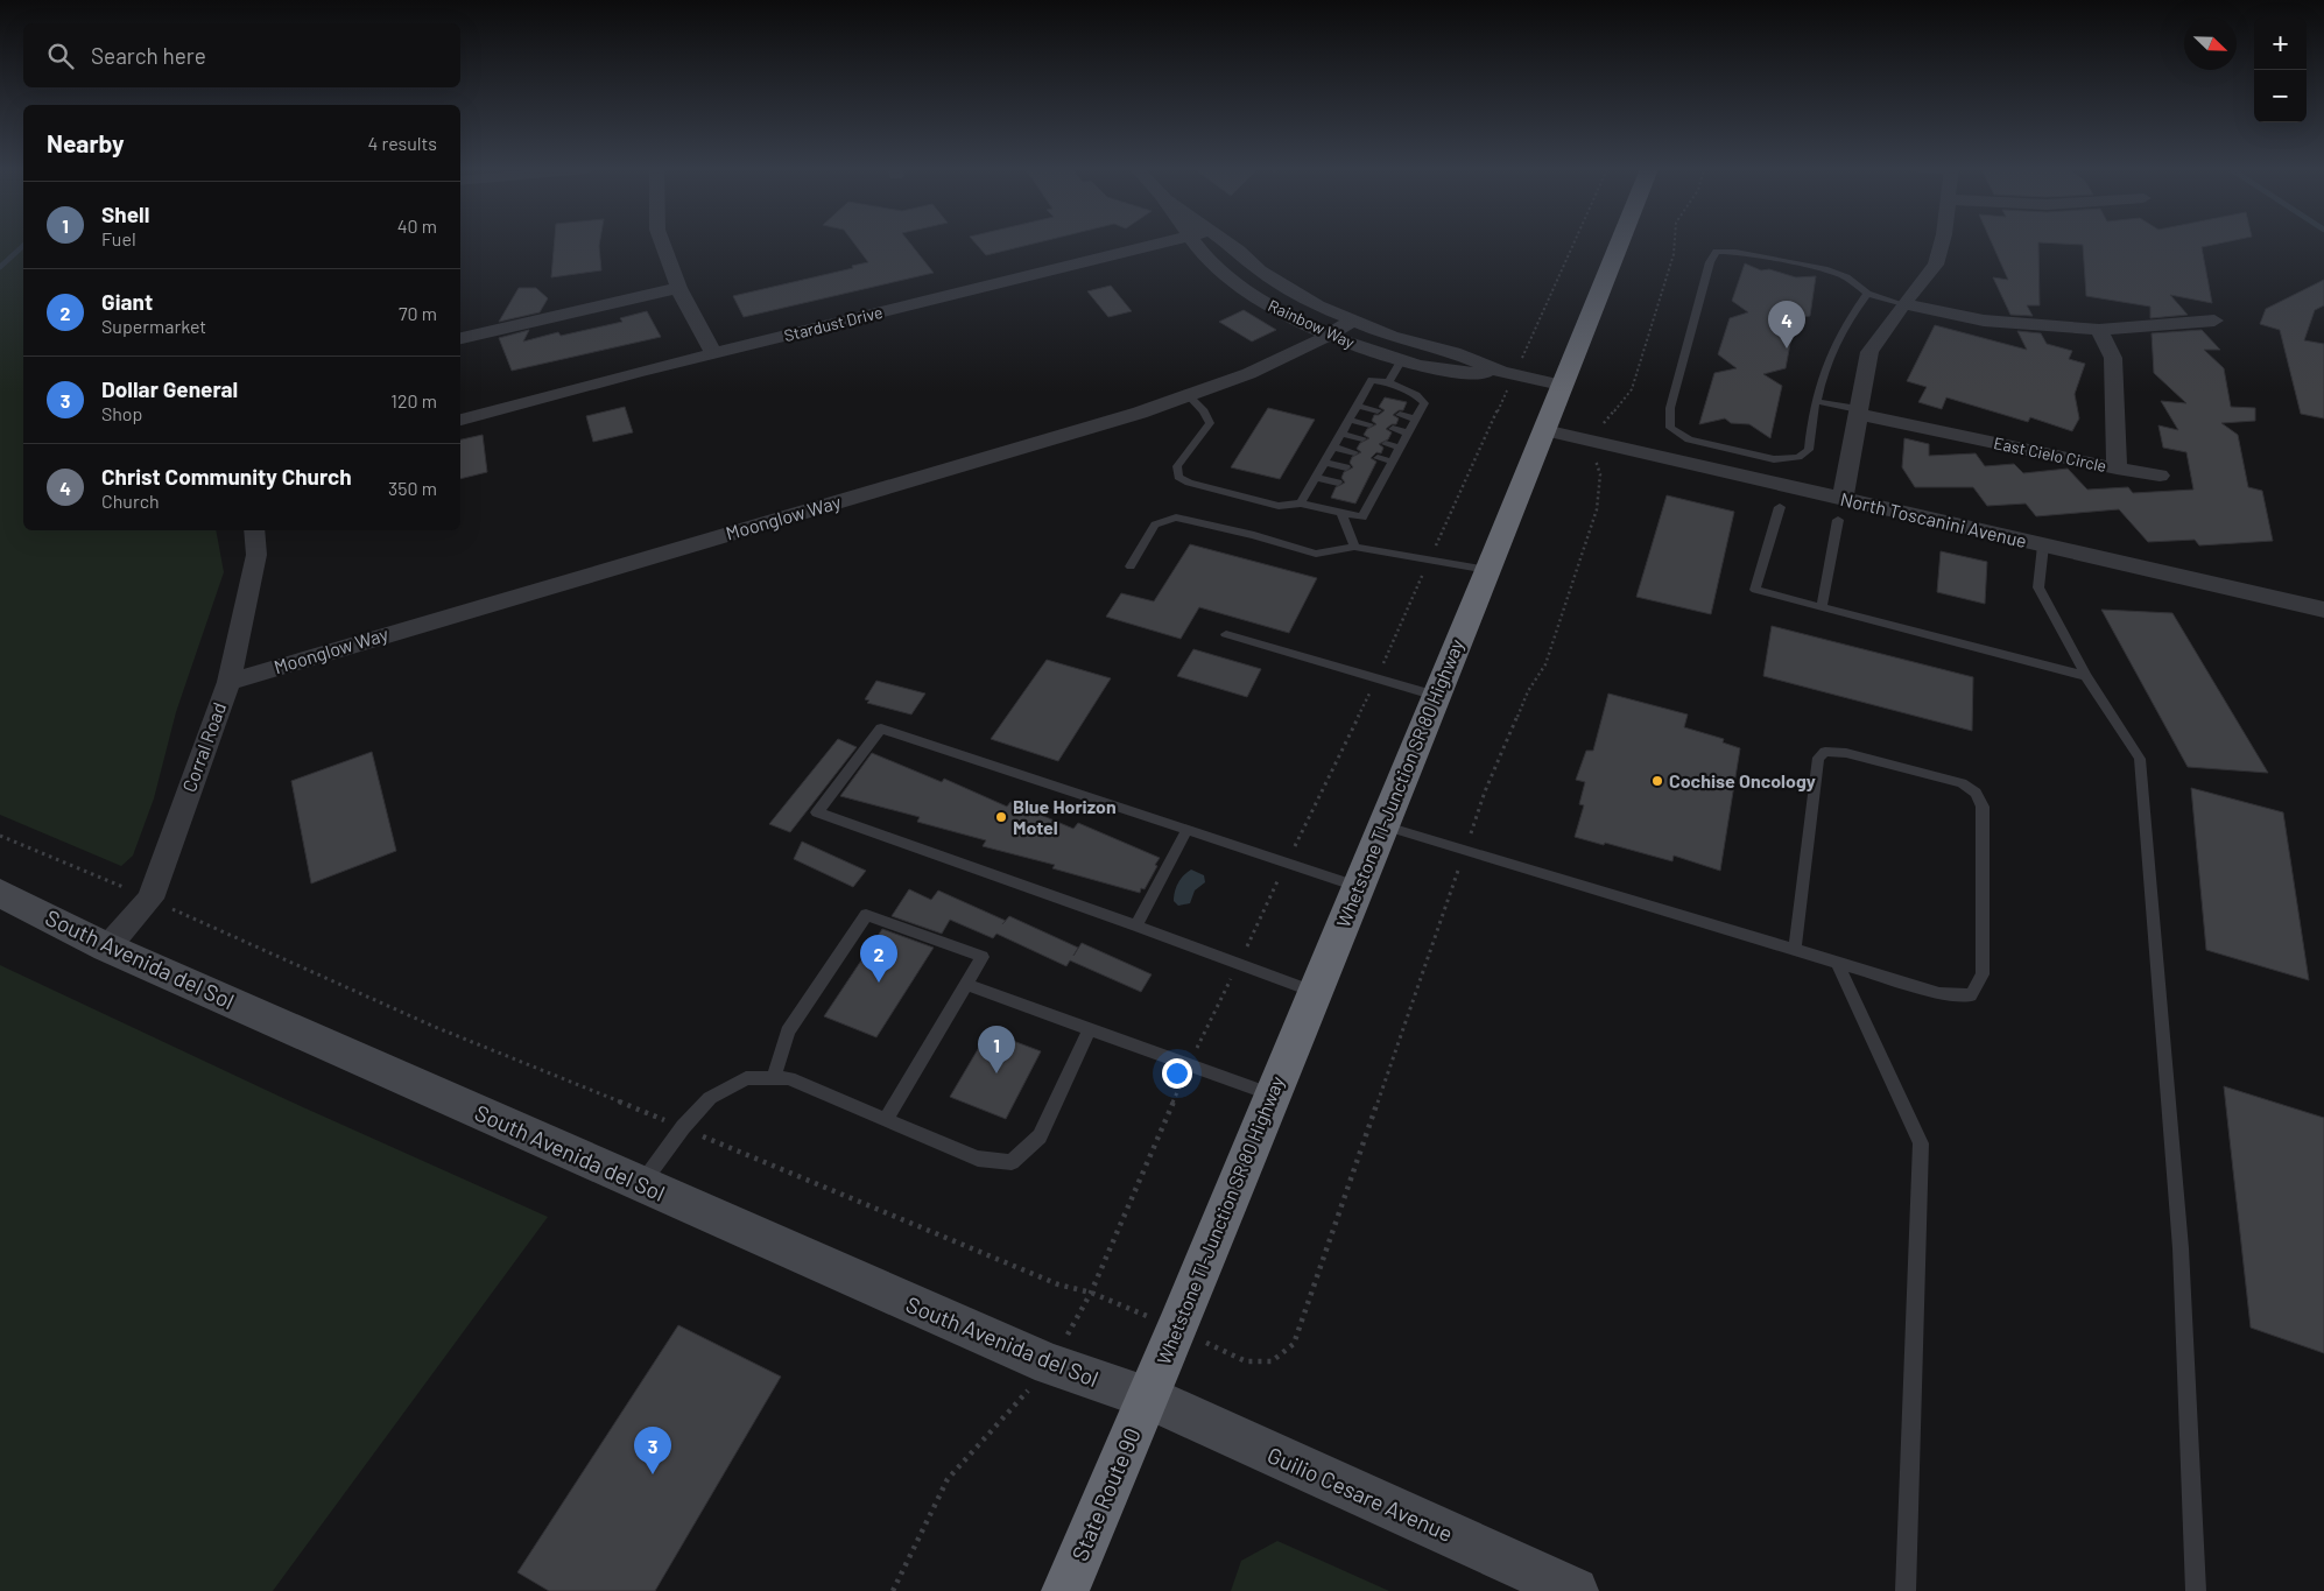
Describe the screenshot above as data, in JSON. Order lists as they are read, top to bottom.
{
  "streets": {
    "highway": ["Whetstone TI-Junction SR 80 Highway", "State Route 90"],
    "street": [
      "Stardust Drive",
      "Rainbow Way",
      "East Cielo Circle",
      "Moonglow Way",
      "North Toscanini Avenue",
      "Corral Road",
      "South Avenida del Sol",
      "Guilio Cesare Avenue"
    ]
  },
  "crossings": [
    ["Rainbow Way", "Moonglow Way"],
    ["Rainbow Way", "Whetstone TI-Junction SR 80 Highway"],
    ["Moonglow Way", "Corral Road"],
    ["North Toscanini Avenue", "Whetstone TI-Junction SR 80 Highway"],
    ["Corral Road", "South Avenida del Sol"],
    ["Whetstone TI-Junction SR 80 Highway", "South Avenida del Sol"],
    ["Whetstone TI-Junction SR 80 Highway", "State Route 90"],
    ["Whetstone TI-Junction SR 80 Highway", "Guilio Cesare Avenue"],
    ["South Avenida del Sol", "State Route 90"],
    ["South Avenida del Sol", "Guilio Cesare Avenue"],
    ["State Route 90", "Guilio Cesare Avenue"]
  ],
  "places": ["Cochise Oncology", "Blue Horizon Motel"],
  "north": "bottom right",
  "page": {
    "map_buttons": ["+", "−"],
    "search": "Search here",
    "heading": ["Nearby", "4 results"],
    "list": [
      {
        "mark": "1",
        "name": "Shell",
        "note": "Fuel",
        "value": "40 m"
      },
      {
        "mark": "2",
        "name": "Giant",
        "note": "Supermarket",
        "value": "70 m"
      },
      {
        "mark": "3",
        "name": "Dollar General",
        "note": "Shop",
        "value": "120 m"
      },
      {
        "mark": "4",
        "name": "Christ Community Church",
        "note": "Church",
        "value": "350 m"
      }
    ],
    "pins": [
      "4",
      "2",
      "1",
      "3"
    ]
  }
}
